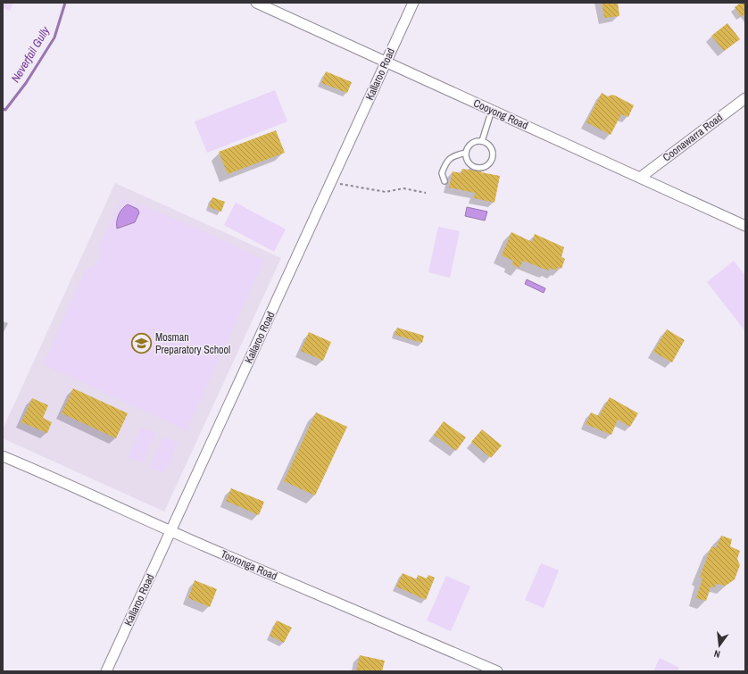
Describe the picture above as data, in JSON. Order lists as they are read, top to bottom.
{
  "streets": {
    "street": [
      "Kallaroo Road",
      "Cooyong Road",
      "Coonawarra Road",
      "Tooronga Road"
    ]
  },
  "crossings": [
    ["Kallaroo Road", "Cooyong Road"],
    ["Kallaroo Road", "Tooronga Road"],
    ["Cooyong Road", "Coonawarra Road"]
  ],
  "water": ["Neverfail Gully"],
  "places": {
    "school or university": ["Mosman Preparatory School"]
  },
  "north": "bottom"
}
